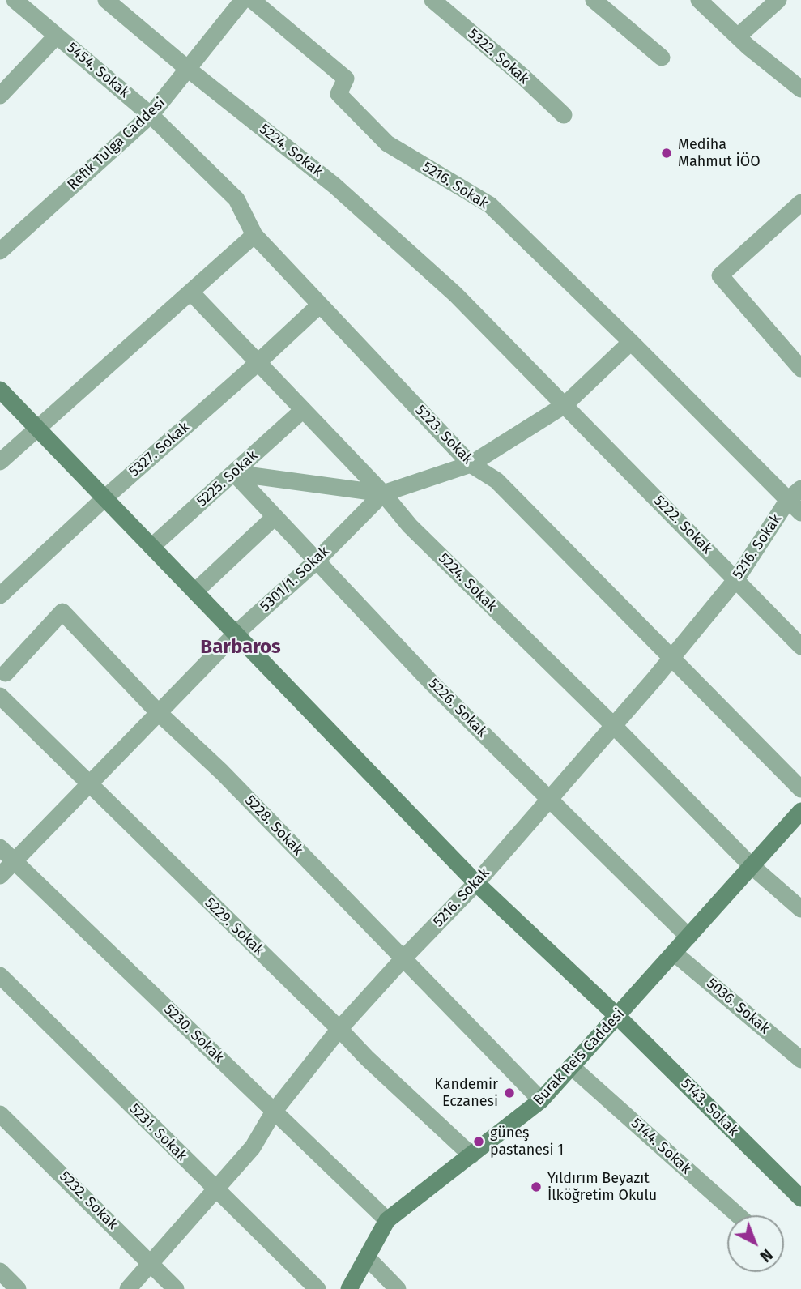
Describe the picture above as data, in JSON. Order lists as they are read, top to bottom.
{
  "streets": {
    "street": [
      "5322. Sokak",
      "5454. Sokak",
      "Refik Tulga Caddesi",
      "5224. Sokak",
      "5216. Sokak",
      "5223. Sokak",
      "5327. Sokak",
      "5225. Sokak",
      "5222. Sokak",
      "5301/1. Sokak",
      "5226. Sokak",
      "5228. Sokak",
      "5229. Sokak",
      "5036. Sokak",
      "5230. Sokak",
      "Burak Reis Caddesi",
      "5143. Sokak",
      "5231. Sokak",
      "5144. Sokak",
      "5232. Sokak"
    ]
  },
  "crossings": [
    ["5454. Sokak", "Refik Tulga Caddesi"],
    ["5454. Sokak", "5223. Sokak"],
    ["Refik Tulga Caddesi", "5224. Sokak"],
    ["Refik Tulga Caddesi", "5223. Sokak"],
    ["5224. Sokak", "5216. Sokak"],
    ["5224. Sokak", "5327. Sokak"],
    ["5224. Sokak", "5225. Sokak"],
    ["5224. Sokak", "5222. Sokak"],
    ["5224. Sokak", "5301/1. Sokak"],
    ["5224. Sokak", "Burak Reis Caddesi"],
    ["5216. Sokak", "5223. Sokak"],
    ["5216. Sokak", "5222. Sokak"],
    ["5216. Sokak", "5301/1. Sokak"],
    ["5216. Sokak", "5226. Sokak"],
    ["5216. Sokak", "5228. Sokak"],
    ["5216. Sokak", "5229. Sokak"],
    ["5216. Sokak", "5230. Sokak"],
    ["5216. Sokak", "5143. Sokak"],
    ["5216. Sokak", "5231. Sokak"],
    ["5216. Sokak", "5232. Sokak"],
    ["5223. Sokak", "5327. Sokak"],
    ["5223. Sokak", "5301/1. Sokak"],
    ["5327. Sokak", "5143. Sokak"],
    ["5225. Sokak", "5226. Sokak"],
    ["5225. Sokak", "5143. Sokak"],
    ["5222. Sokak", "5301/1. Sokak"],
    ["5301/1. Sokak", "5226. Sokak"],
    ["5301/1. Sokak", "5228. Sokak"],
    ["5301/1. Sokak", "5229. Sokak"],
    ["5301/1. Sokak", "5230. Sokak"],
    ["5301/1. Sokak", "5143. Sokak"],
    ["5226. Sokak", "Burak Reis Caddesi"],
    ["5228. Sokak", "Burak Reis Caddesi"],
    ["5229. Sokak", "Burak Reis Caddesi"],
    ["5036. Sokak", "Burak Reis Caddesi"],
    ["5230. Sokak", "Burak Reis Caddesi"],
    ["Burak Reis Caddesi", "5143. Sokak"],
    ["Burak Reis Caddesi", "5144. Sokak"]
  ],
  "districts": ["Barbaros"],
  "places": [
    "Mediha Mahmut İÖO",
    "Kandemir Eczanesi",
    "güneş pastanesi 1",
    "Yıldırım Beyazıt İlköğretim Okulu"
  ],
  "north": "bottom right"
}
